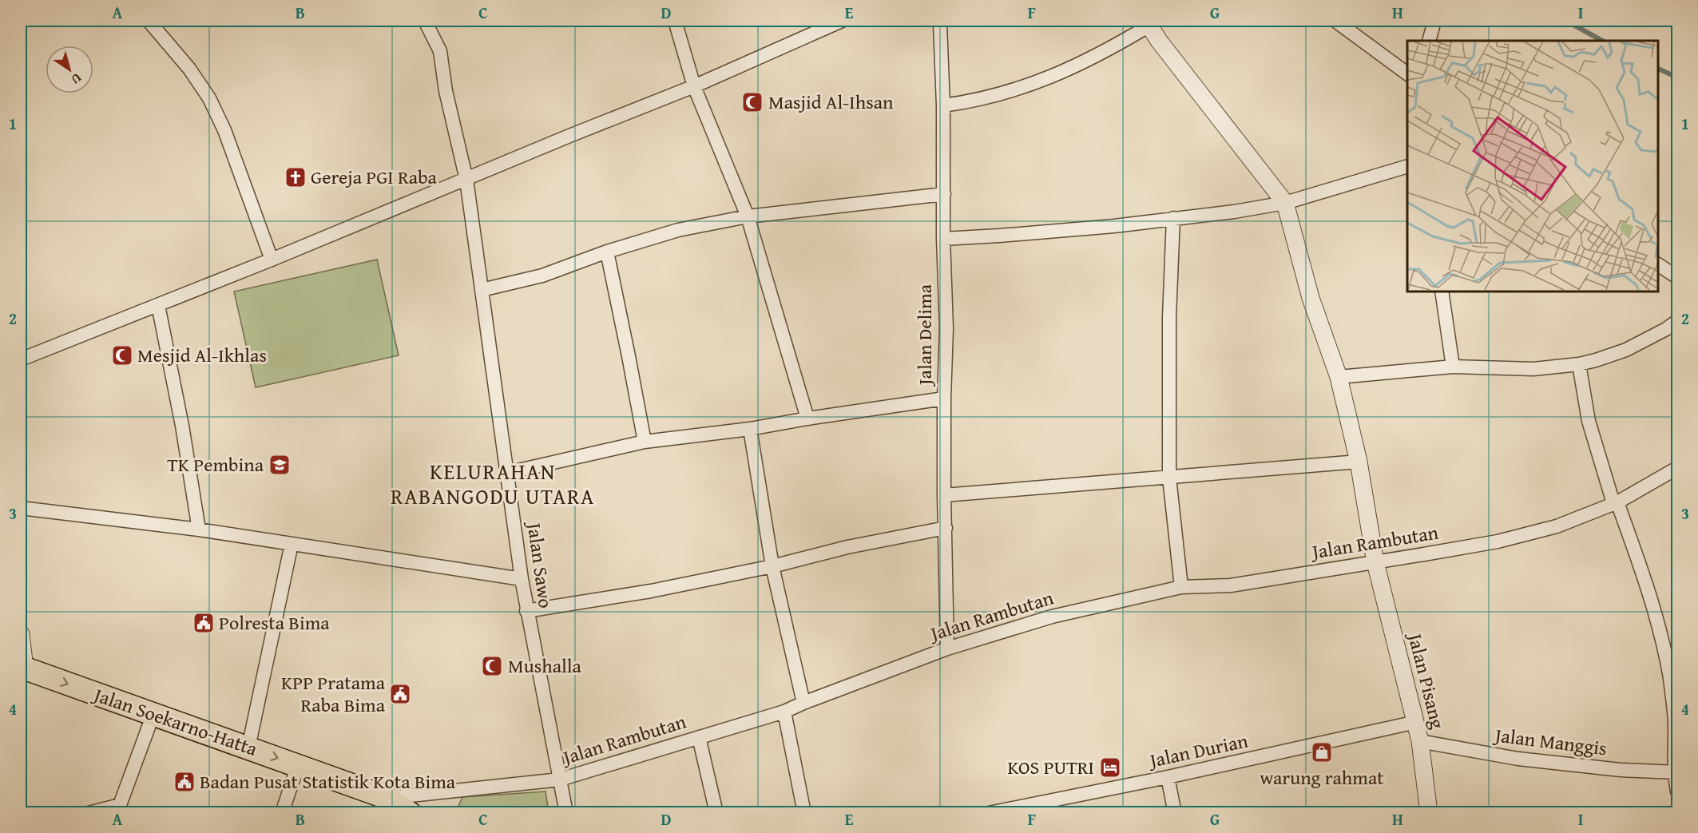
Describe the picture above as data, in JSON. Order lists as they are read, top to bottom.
{
  "streets": {
    "highway": ["Jalan Soekarno-Hatta"],
    "street": [
      "Jalan Delima",
      "Jalan Rambutan",
      "Jalan Sawo",
      "Jalan Pisang",
      "Jalan Manggis",
      "Jalan Durian"
    ]
  },
  "crossings": [
    ["Jalan Delima", "Jalan Rambutan"],
    ["Jalan Rambutan", "Jalan Sawo"],
    ["Jalan Rambutan", "Jalan Pisang"],
    ["Jalan Rambutan", "Jalan Soekarno-Hatta"],
    ["Jalan Pisang", "Jalan Manggis"],
    ["Jalan Pisang", "Jalan Durian"]
  ],
  "one_way": ["Jalan Soekarno-Hatta"],
  "districts": ["KELURAHAN RABANGODU UTARA"],
  "places": {
    "mosque": ["Masjid Al-Ihsan", "Mesjid Al-Ikhlas", "Mushalla"],
    "church": ["Gereja PGI Raba"],
    "school or university": ["TK Pembina"],
    "public building": ["Polresta Bima", "KPP Pratama Raba Bima", "Badan Pusat Statistik Kota Bima"],
    "shop": ["warung rahmat"],
    "hotel": ["KOS PUTRI"]
  },
  "north": "bottom right",
  "grid": {
    "columns": [
      "A",
      "B",
      "C",
      "D",
      "E",
      "F",
      "G",
      "H",
      "I"
    ],
    "rows": [
      "1",
      "2",
      "3",
      "4"
    ]
  }
}
